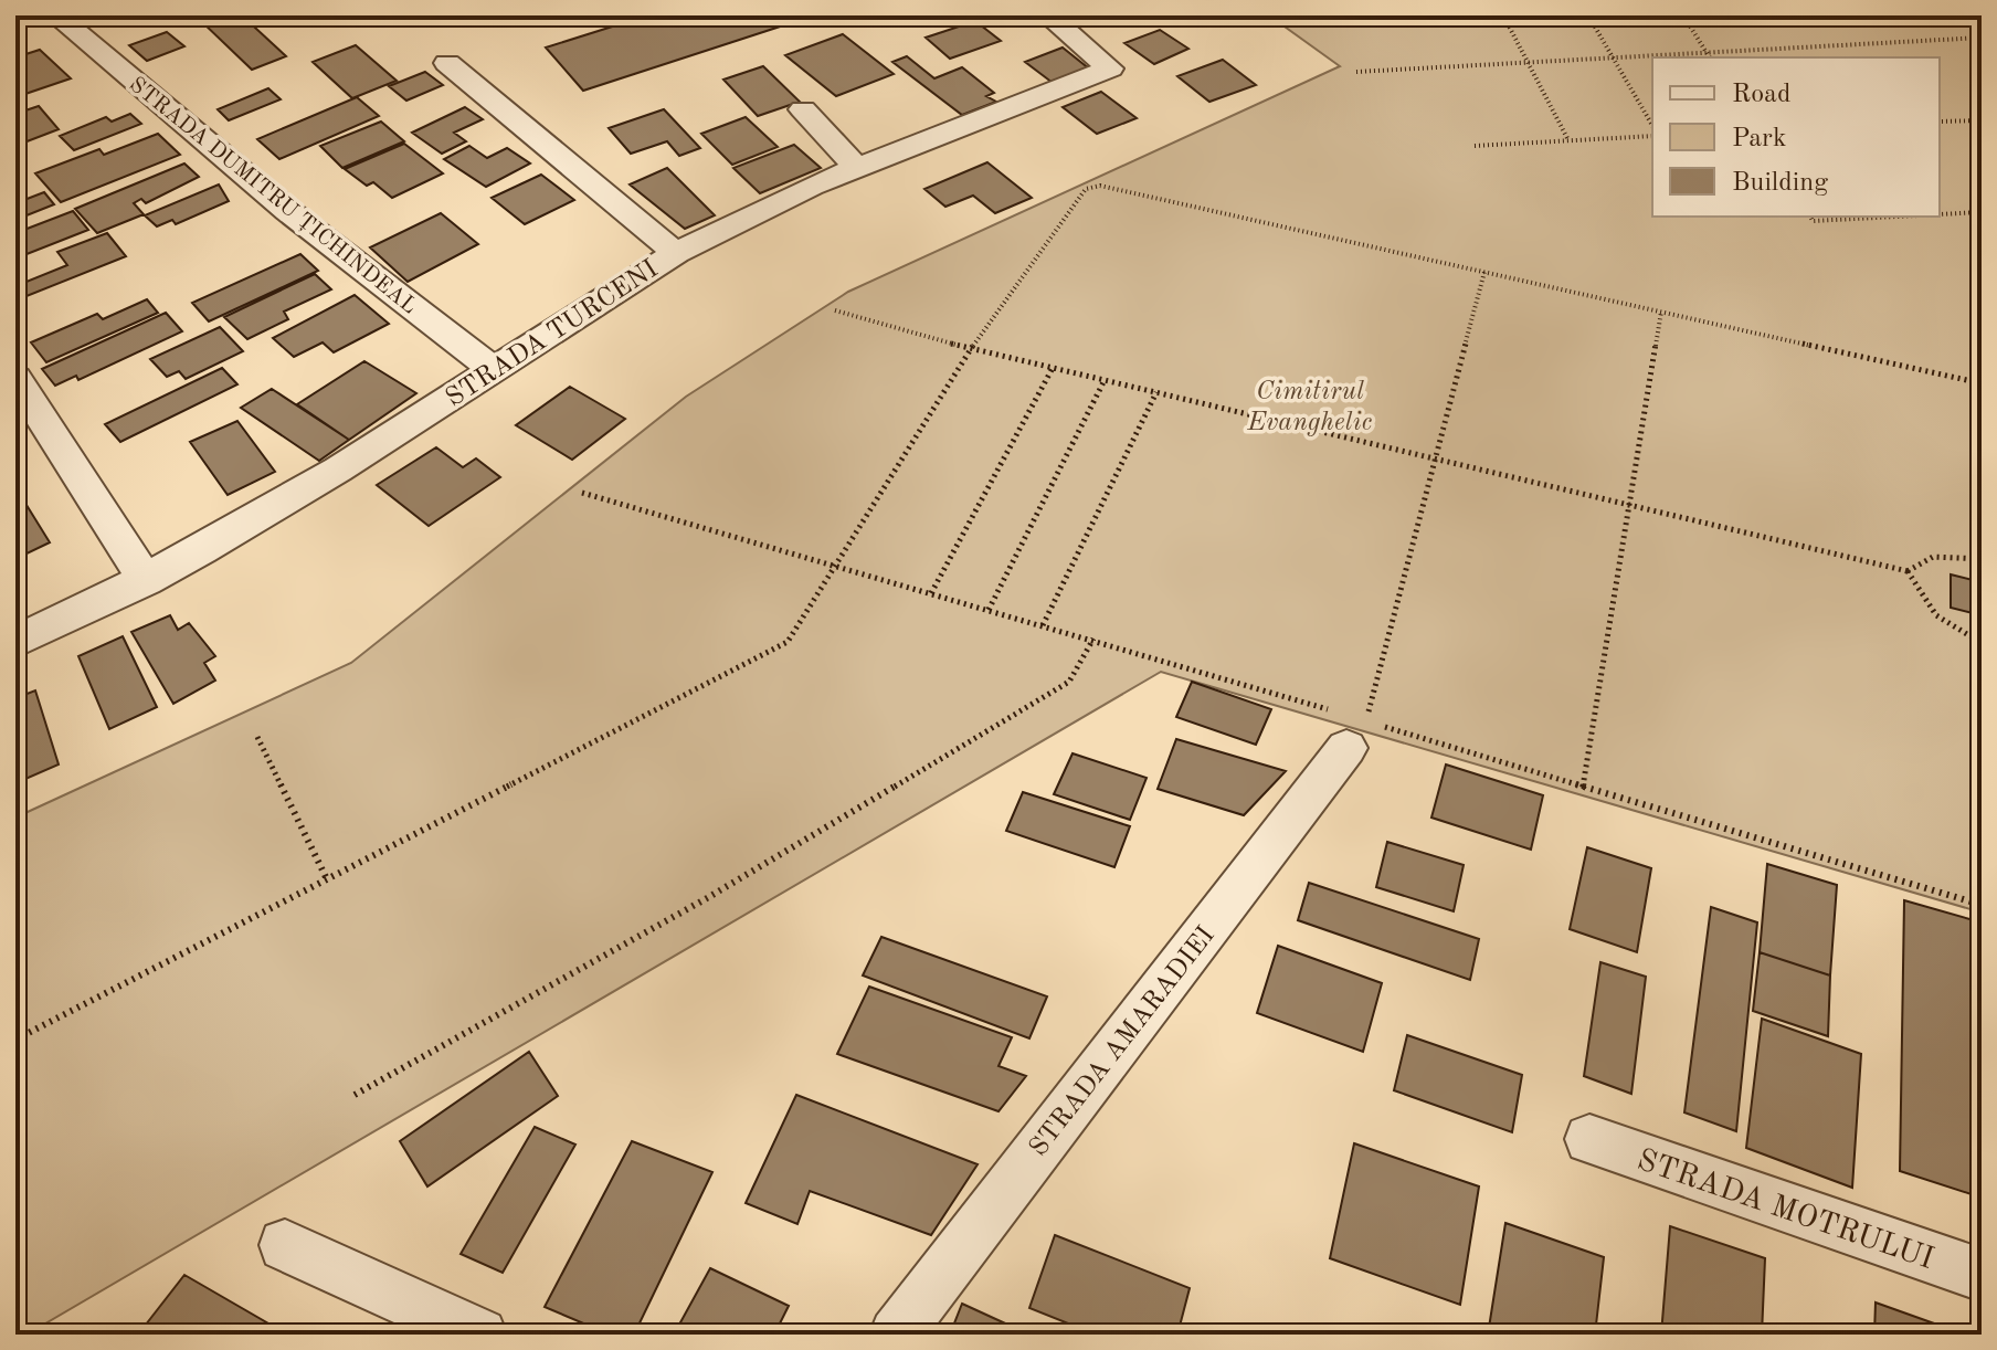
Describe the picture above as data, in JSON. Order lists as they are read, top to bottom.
{
  "streets": {
    "street": [
      "STRADA DUMITRU ȚICHINDEAL",
      "STRADA TURCENI",
      "STRADA AMARADIEI",
      "STRADA MOTRULUI"
    ]
  },
  "crossings": [
    ["STRADA DUMITRU ȚICHINDEAL", "STRADA TURCENI"]
  ],
  "parks": ["Cimitirul Evanghelic"],
  "legend": ["Road", "Park", "Building"]
}
